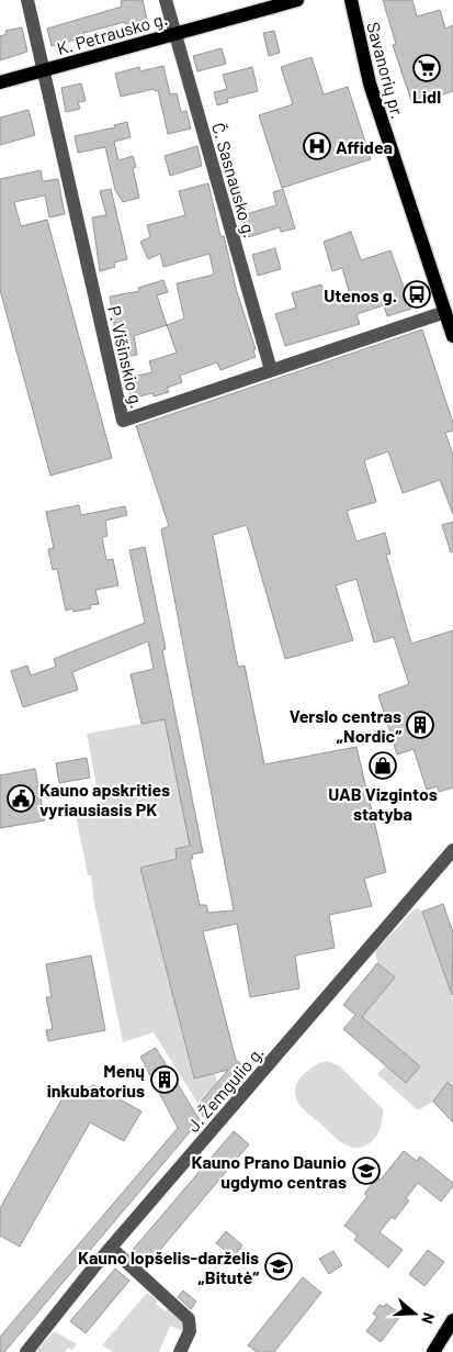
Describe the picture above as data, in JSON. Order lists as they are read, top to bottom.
{
  "streets": {
    "main road": ["K. Petrausko g.", "Savanorių pr."],
    "street": ["Č. Sasnausko g.", "P. Višinskio g.", "J. Žemgulio g."]
  },
  "crossings": [
    ["K. Petrausko g.", "Č. Sasnausko g."],
    ["K. Petrausko g.", "P. Višinskio g."],
    ["Savanorių pr.", "P. Višinskio g."],
    ["Č. Sasnausko g.", "P. Višinskio g."]
  ],
  "places": {
    "supermarket": ["Lidl"],
    "hospital": ["Affidea"],
    "bus stop": ["Utenos g."],
    "building": ["Verslo centras „Nordic“", "Menų inkubatorius"],
    "shop": ["UAB Vizgintos statyba"],
    "public building": ["Kauno apskrities vyriausiasis PK"],
    "school or university": ["Kauno Prano Daunio ugdymo centras", "Kauno lopšelis-darželis „Bitutė“"]
  },
  "north": "right"
}
